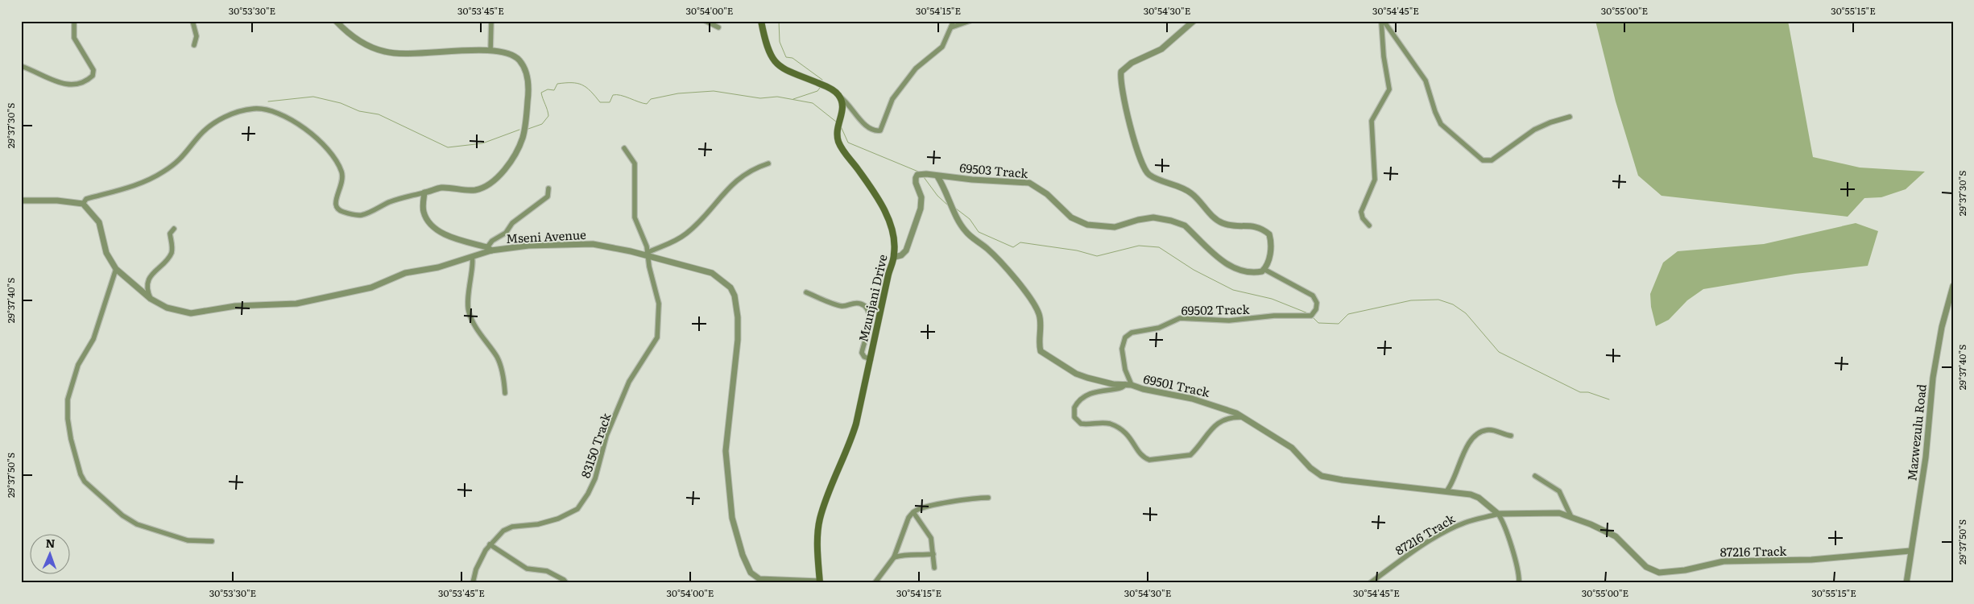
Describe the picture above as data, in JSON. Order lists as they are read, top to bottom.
{
  "streets": {
    "main road": ["Mzunjani Drive"],
    "street": [
      "69503 Track",
      "Mseni Avenue",
      "69502 Track",
      "69501 Track",
      "Mazwezulu Road",
      "83150 Track",
      "87216 Track"
    ]
  },
  "crossings": [
    ["69503 Track", "Mzunjani Drive"],
    ["69503 Track", "69502 Track"],
    ["69503 Track", "69501 Track"],
    ["Mseni Avenue", "Mzunjani Drive"],
    ["Mseni Avenue", "83150 Track"],
    ["69502 Track", "69501 Track"],
    ["69501 Track", "87216 Track"],
    ["Mazwezulu Road", "87216 Track"]
  ],
  "north": "top",
  "coordinates": [
    "30°53'30\"E",
    "30°53'45\"E",
    "30°54'00\"E",
    "30°54'15\"E",
    "30°54'30\"E",
    "30°54'45\"E",
    "30°55'00\"E",
    "30°55'15\"E",
    "29°37'30\"S",
    "29°37'40\"S",
    "29°37'50\"S"
  ]
}
